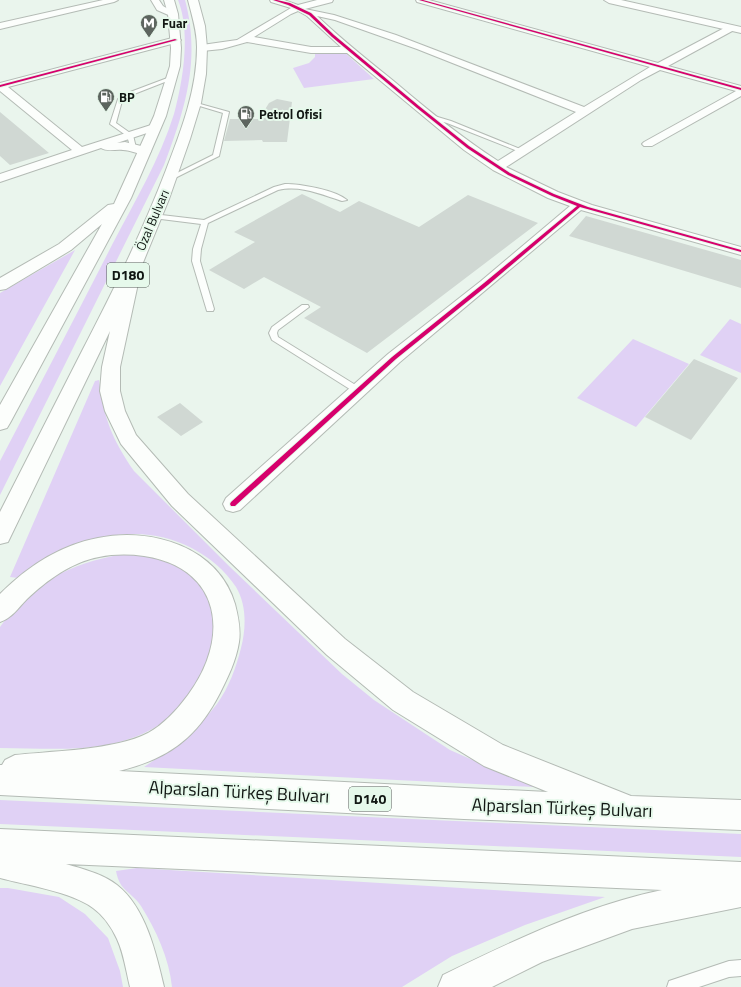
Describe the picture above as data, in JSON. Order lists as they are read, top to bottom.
{
  "streets": {
    "main road": [
      "Özal Bulvarı",
      "D180",
      "Alparslan Türkeş Bulvarı",
      "D140"
    ]
  },
  "places": {
    "metro station": ["Fuar"],
    "fuel station": ["BP", "Petrol Ofisi"]
  }
}
